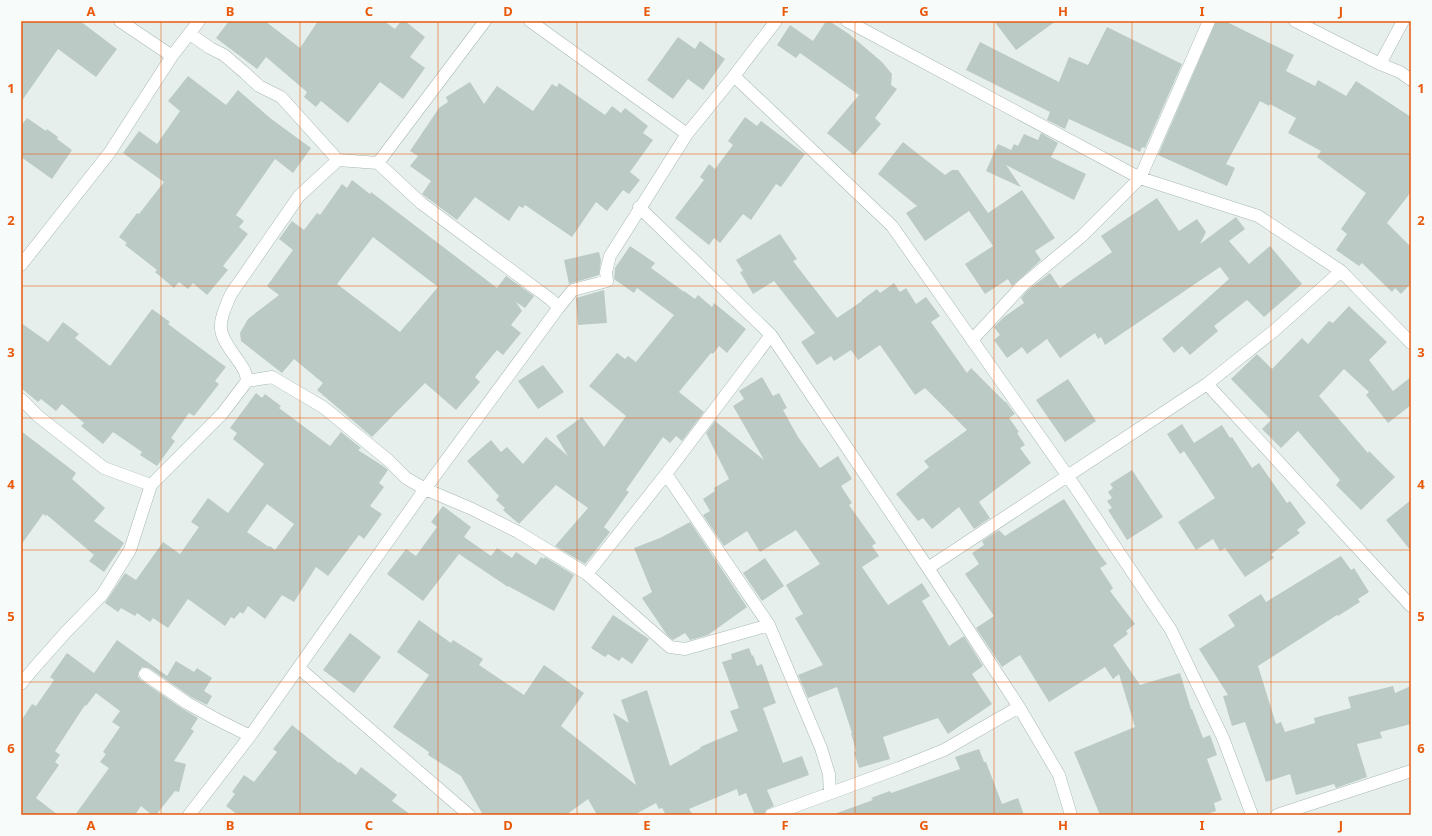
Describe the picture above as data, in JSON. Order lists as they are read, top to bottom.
{
  "grid": {
    "columns": [
      "A",
      "B",
      "C",
      "D",
      "E",
      "F",
      "G",
      "H",
      "I",
      "J"
    ],
    "rows": [
      "1",
      "2",
      "3",
      "4",
      "5",
      "6"
    ]
  }
}
